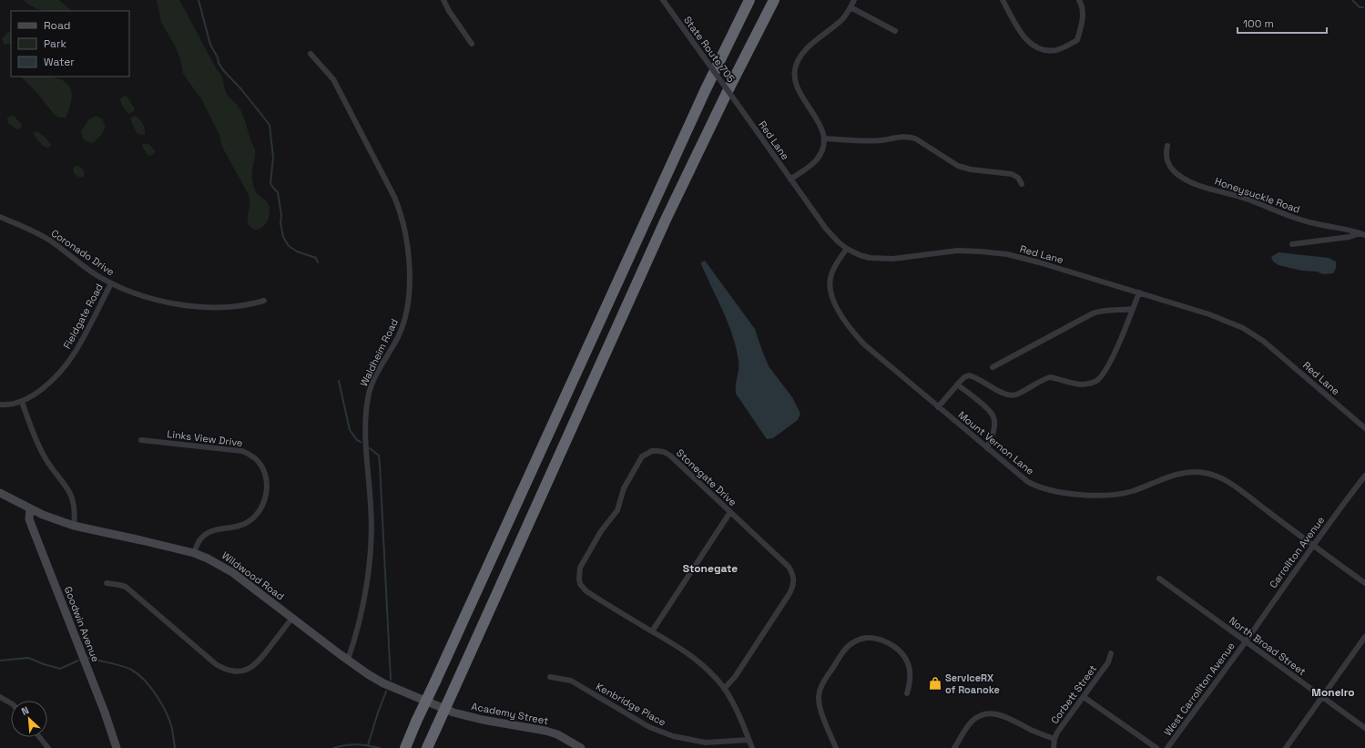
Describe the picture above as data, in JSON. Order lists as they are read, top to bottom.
{
  "streets": {
    "street": [
      "State Route 705",
      "Red Lane",
      "Honeysuckle Road",
      "Coronado Drive",
      "Fieldgate Road",
      "Waldheim Road",
      "Links View Drive",
      "Mount Vernon Lane",
      "Stonegate Drive",
      "Carrollton Avenue",
      "Wildwood Road",
      "Goodwin Avenue",
      "North Broad Street",
      "West Carrollton Avenue",
      "Corbett Street",
      "Kenbridge Place",
      "Academy Street"
    ]
  },
  "crossings": [
    ["State Route 705", "Red Lane"],
    ["Red Lane", "Mount Vernon Lane"],
    ["Coronado Drive", "Fieldgate Road"],
    ["Waldheim Road", "Wildwood Road"],
    ["Links View Drive", "Wildwood Road"],
    ["Mount Vernon Lane", "Carrollton Avenue"],
    ["Stonegate Drive", "Kenbridge Place"],
    ["Carrollton Avenue", "North Broad Street"],
    ["Carrollton Avenue", "West Carrollton Avenue"],
    ["Wildwood Road", "Goodwin Avenue"],
    ["Wildwood Road", "Academy Street"],
    ["North Broad Street", "West Carrollton Avenue"]
  ],
  "districts": ["Stonegate", "Moneiro"],
  "places": {
    "shop": ["ServiceRX of Roanoke"]
  },
  "legend": ["Road", "Park", "Water"],
  "scale_bar": "100 m",
  "north": "top left"
}
